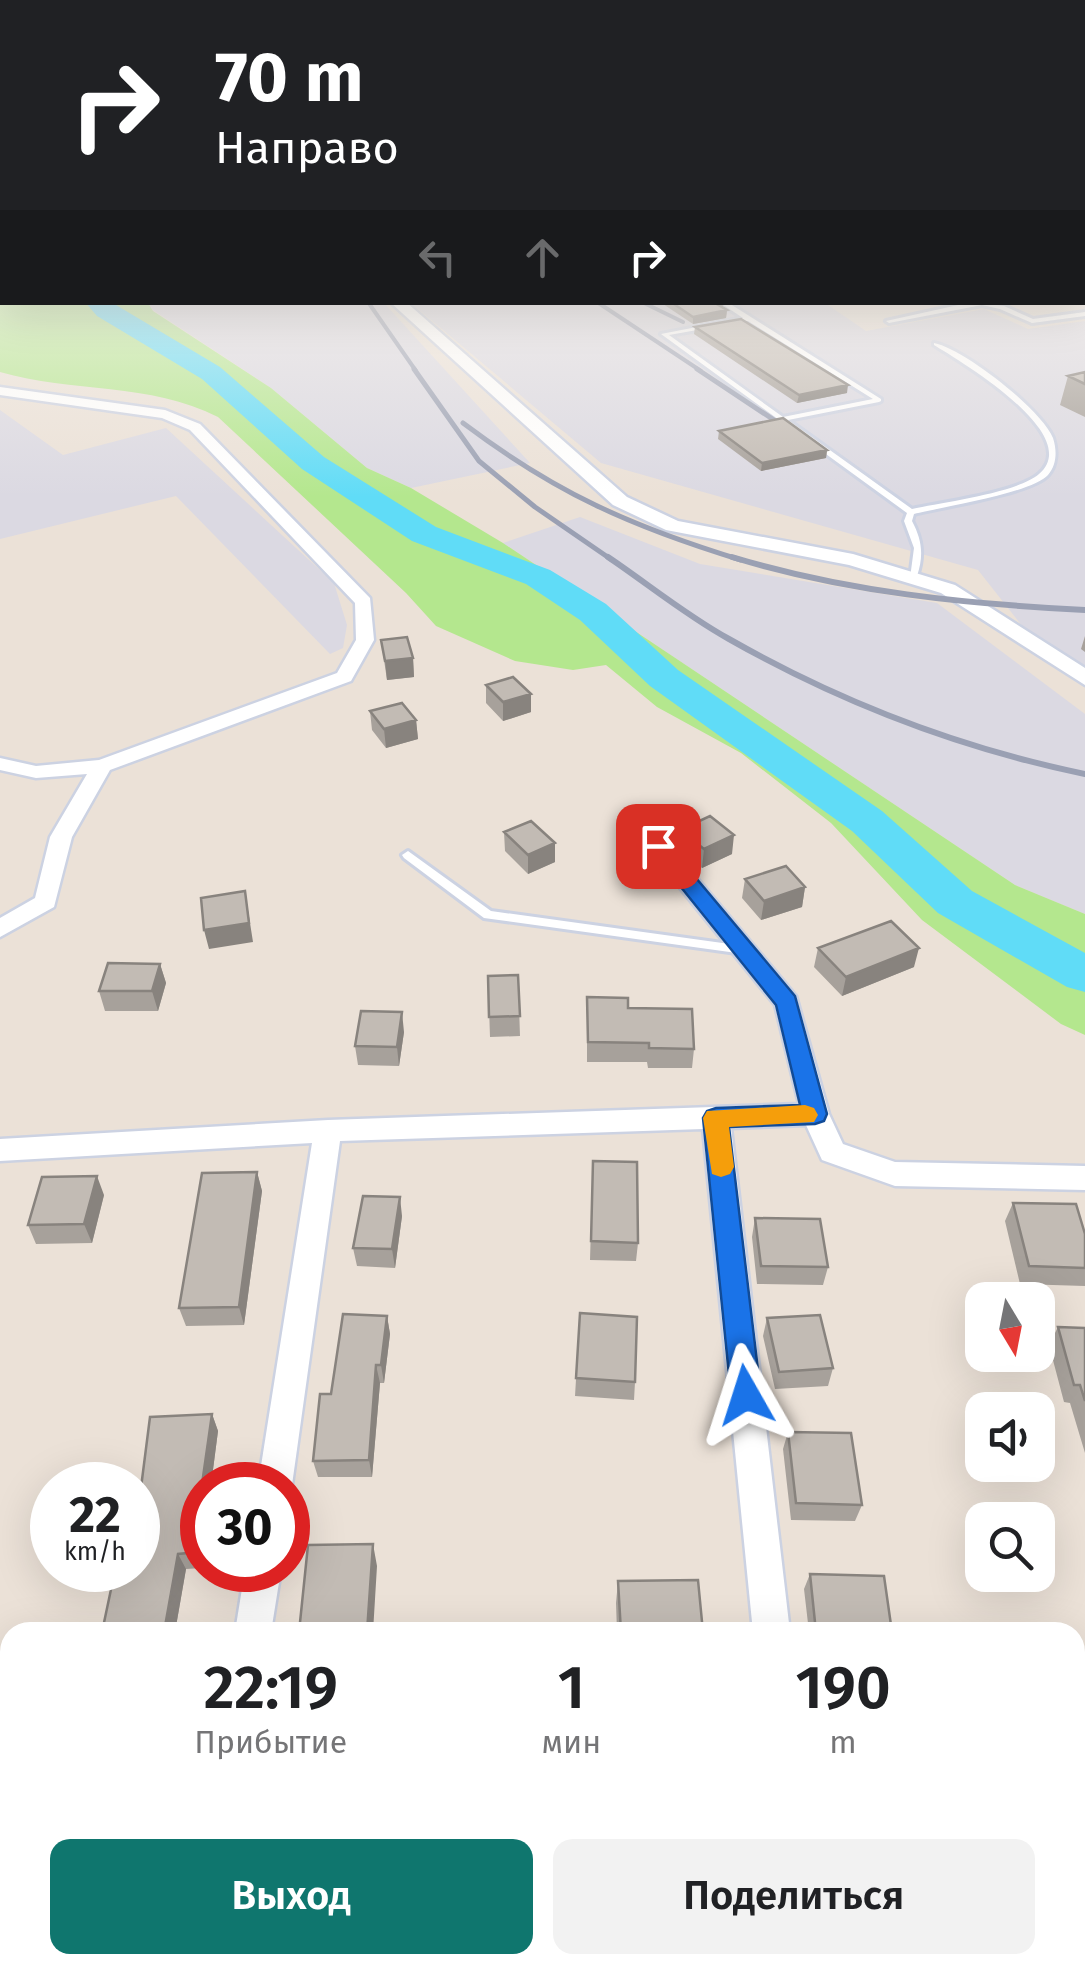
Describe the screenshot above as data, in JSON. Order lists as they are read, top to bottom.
{
  "north": "bottom",
  "page": {
    "turn": ["70 m", "Направо"],
    "speed": "22 km/h",
    "limit": "30",
    "eta": [
      "22:19",
      "Прибытие",
      "1",
      "мин",
      "190",
      "m"
    ],
    "buttons": ["Выход", "Поделиться"]
  }
}
